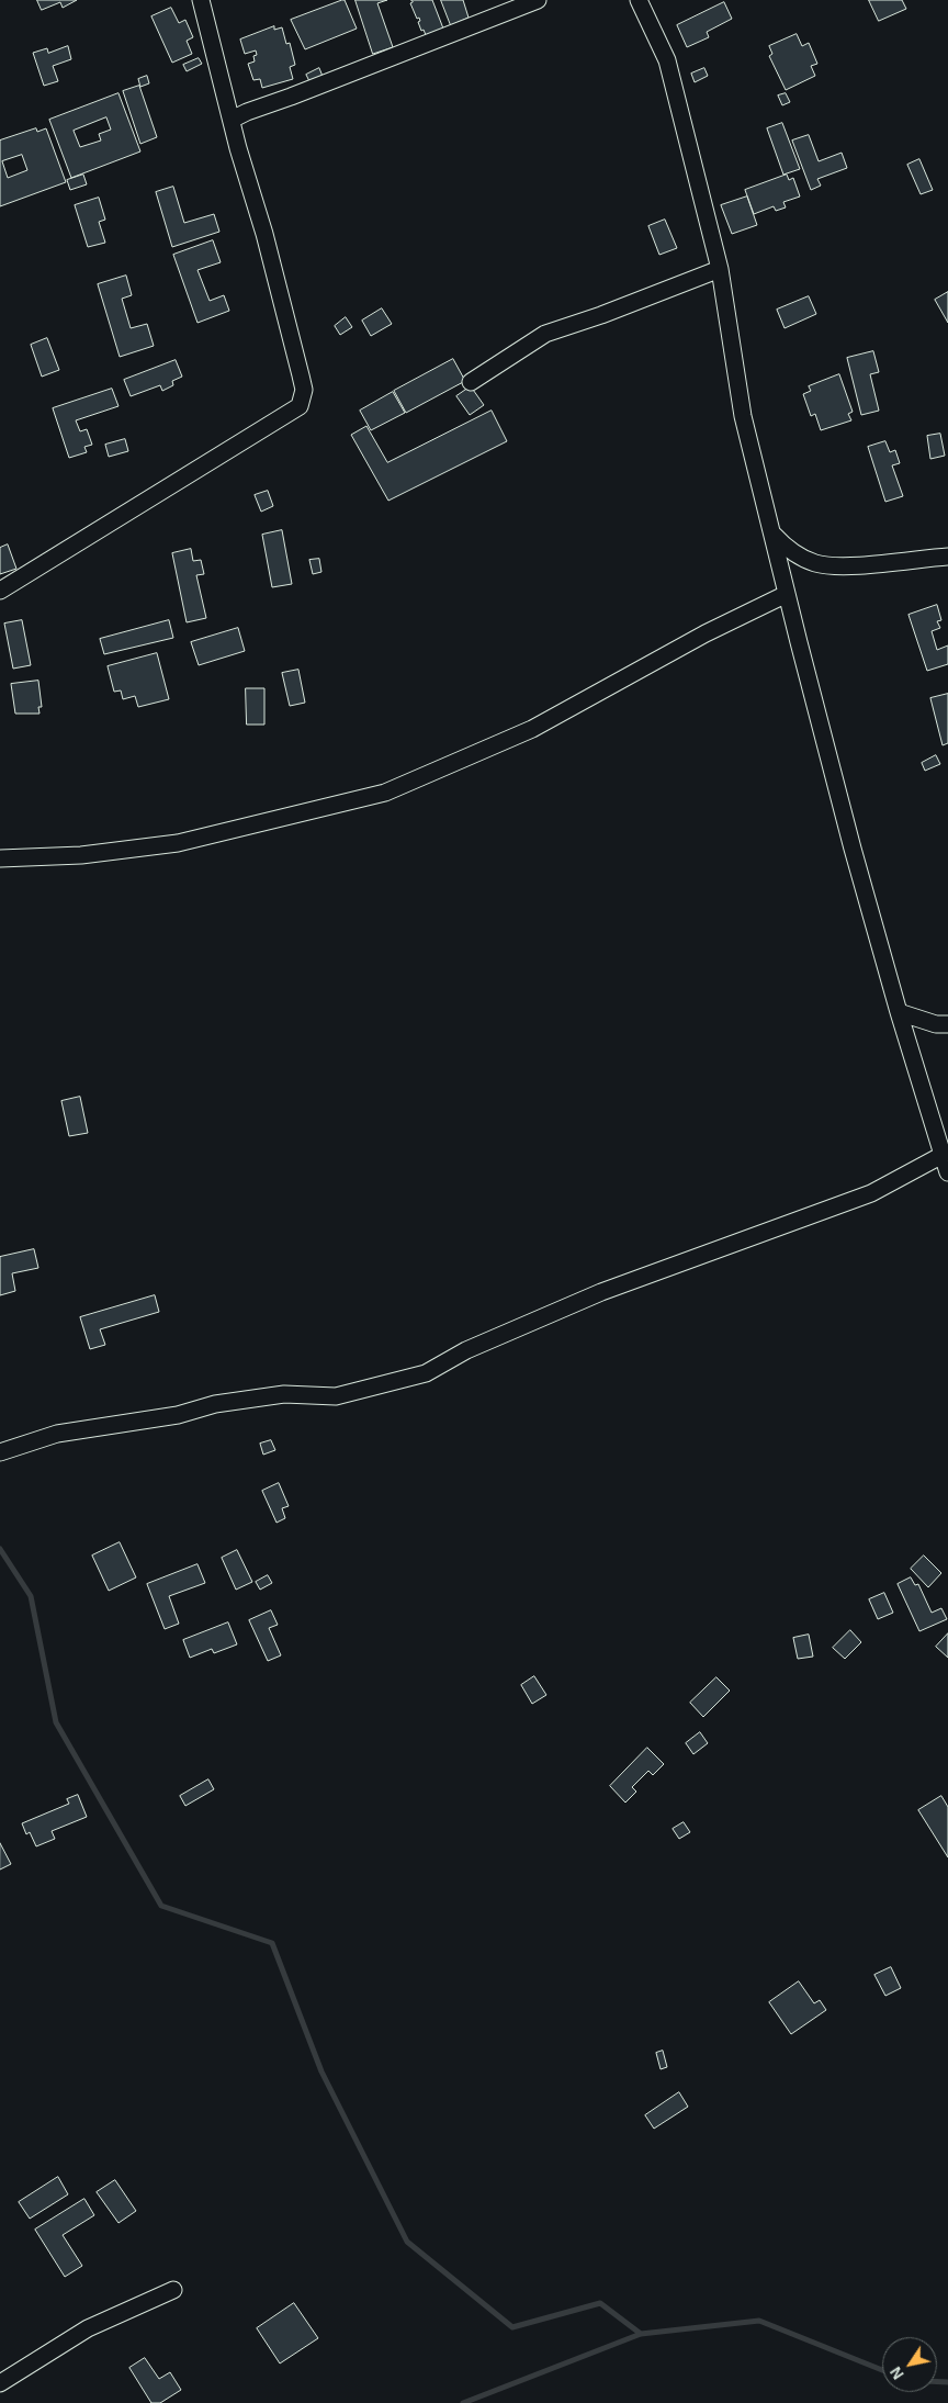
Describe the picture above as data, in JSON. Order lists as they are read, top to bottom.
{
  "north": "bottom left"
}
